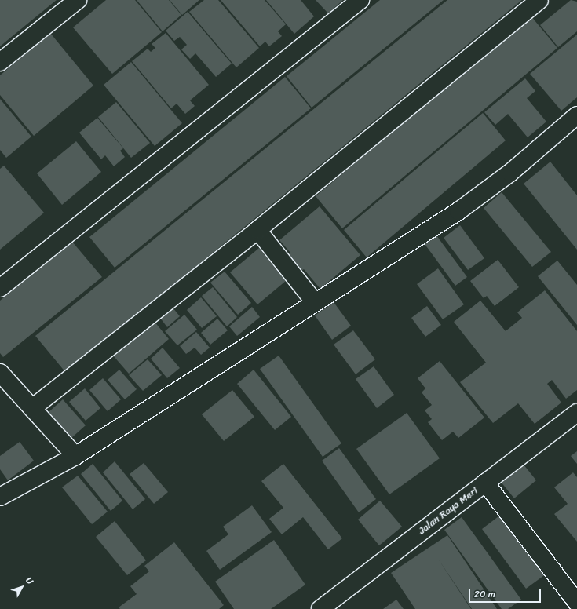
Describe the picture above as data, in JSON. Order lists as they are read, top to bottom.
{
  "streets": {
    "street": ["Jalan Raya Meri"]
  },
  "scale_bar": "20 m",
  "north": "top right"
}
